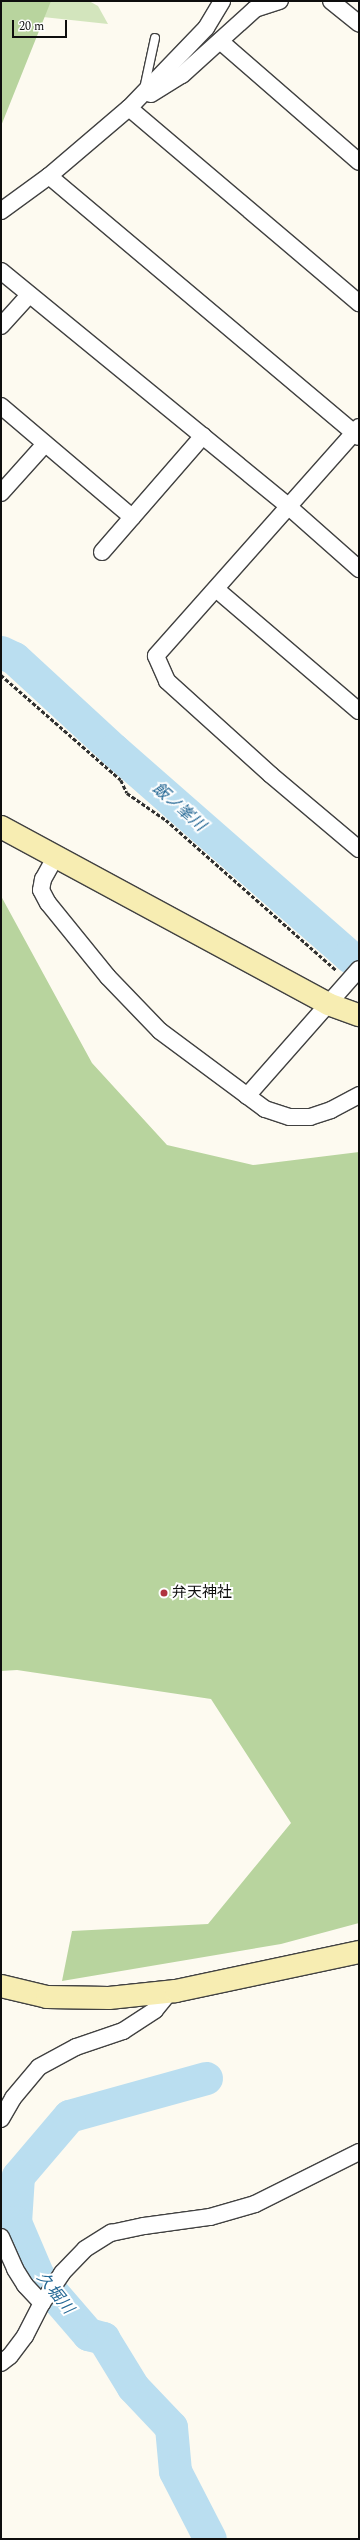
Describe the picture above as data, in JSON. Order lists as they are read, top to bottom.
{
  "water": ["飯ノ峯川", "久堀川"],
  "places": ["弁天神社"],
  "scale_bar": "20 m"
}
